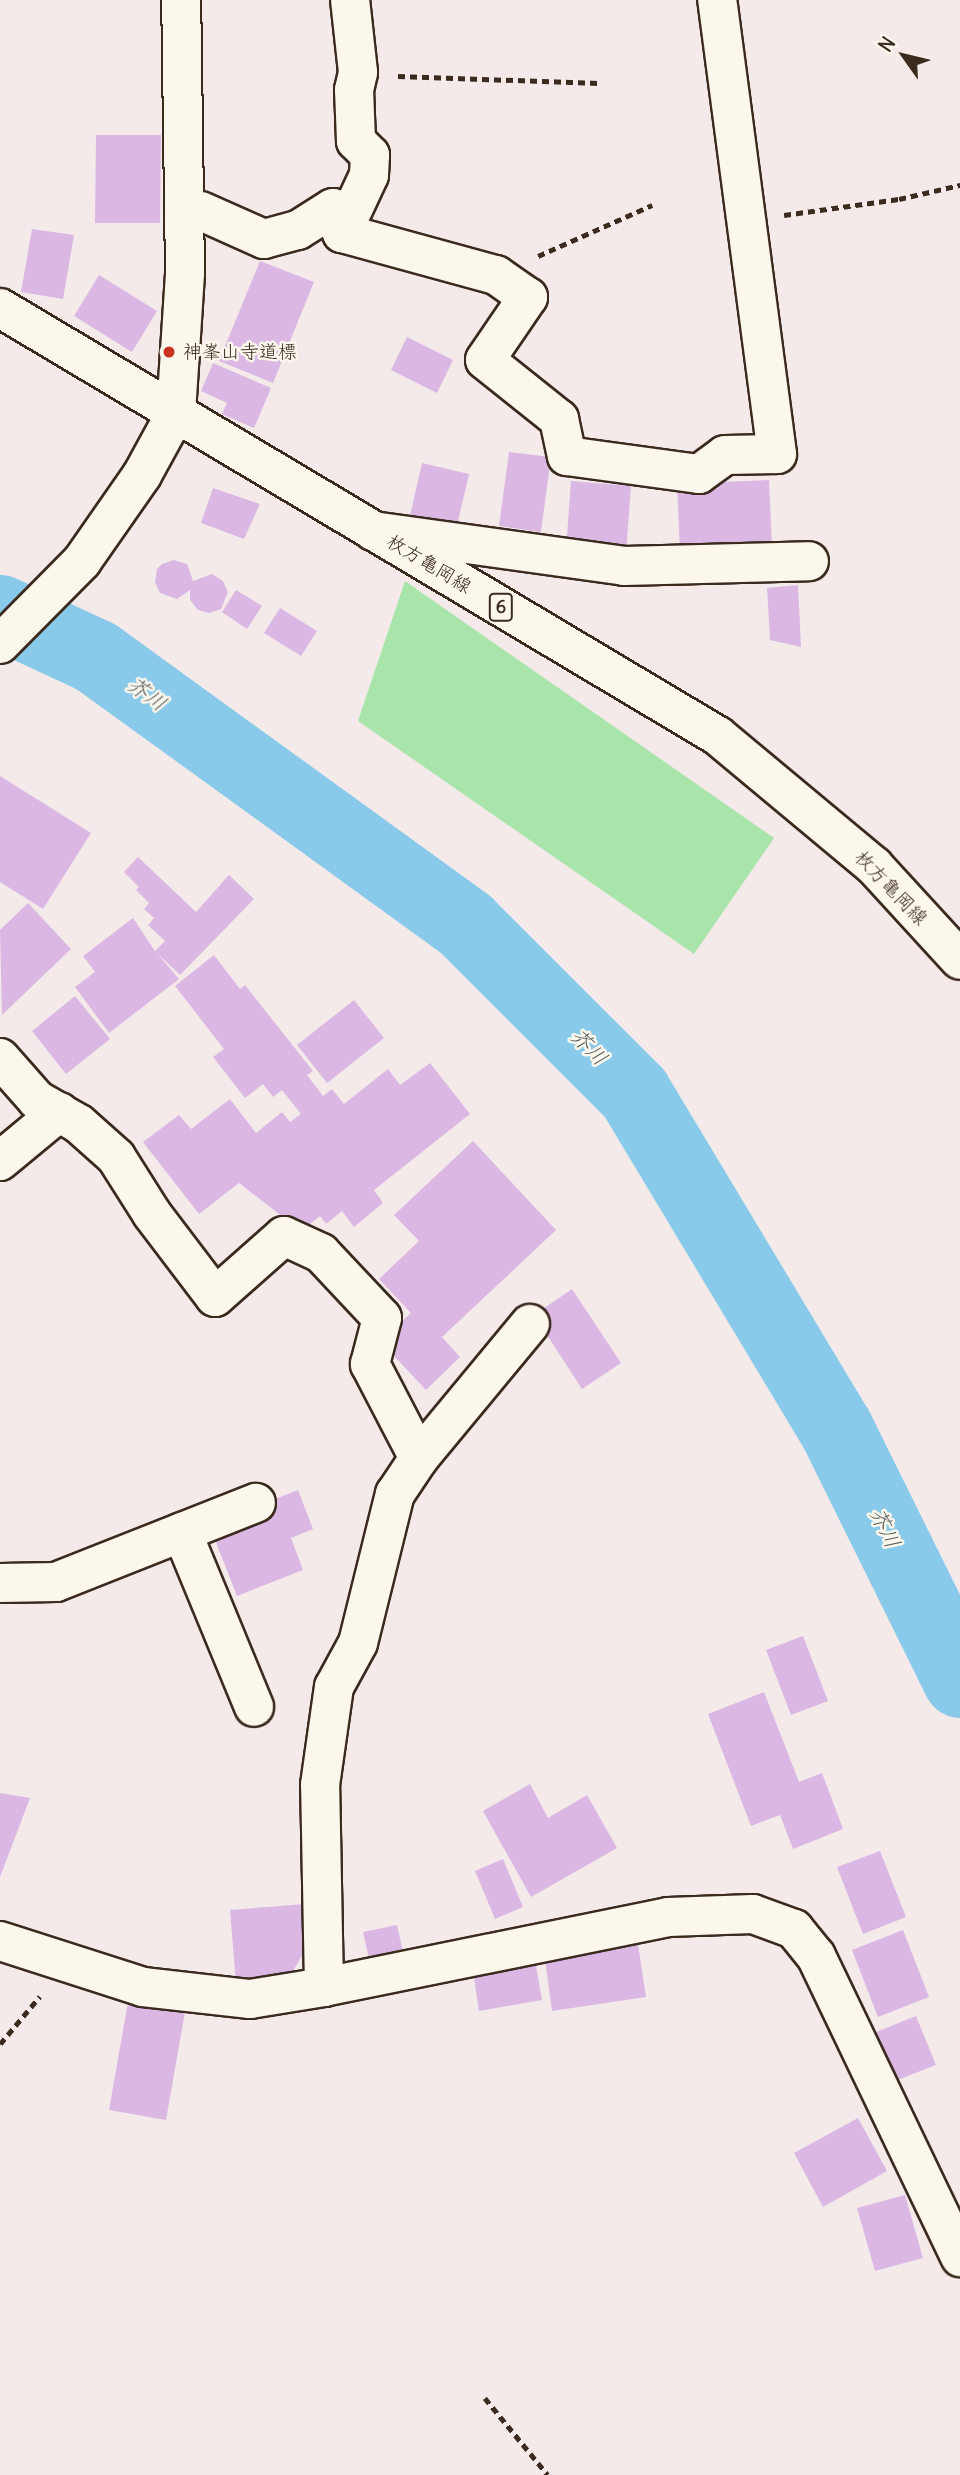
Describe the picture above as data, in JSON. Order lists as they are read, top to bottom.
{
  "streets": {
    "street": ["枚方亀岡線", "6"]
  },
  "water": ["芥川"],
  "places": ["神峯山寺道標"],
  "north": "top left"
}
